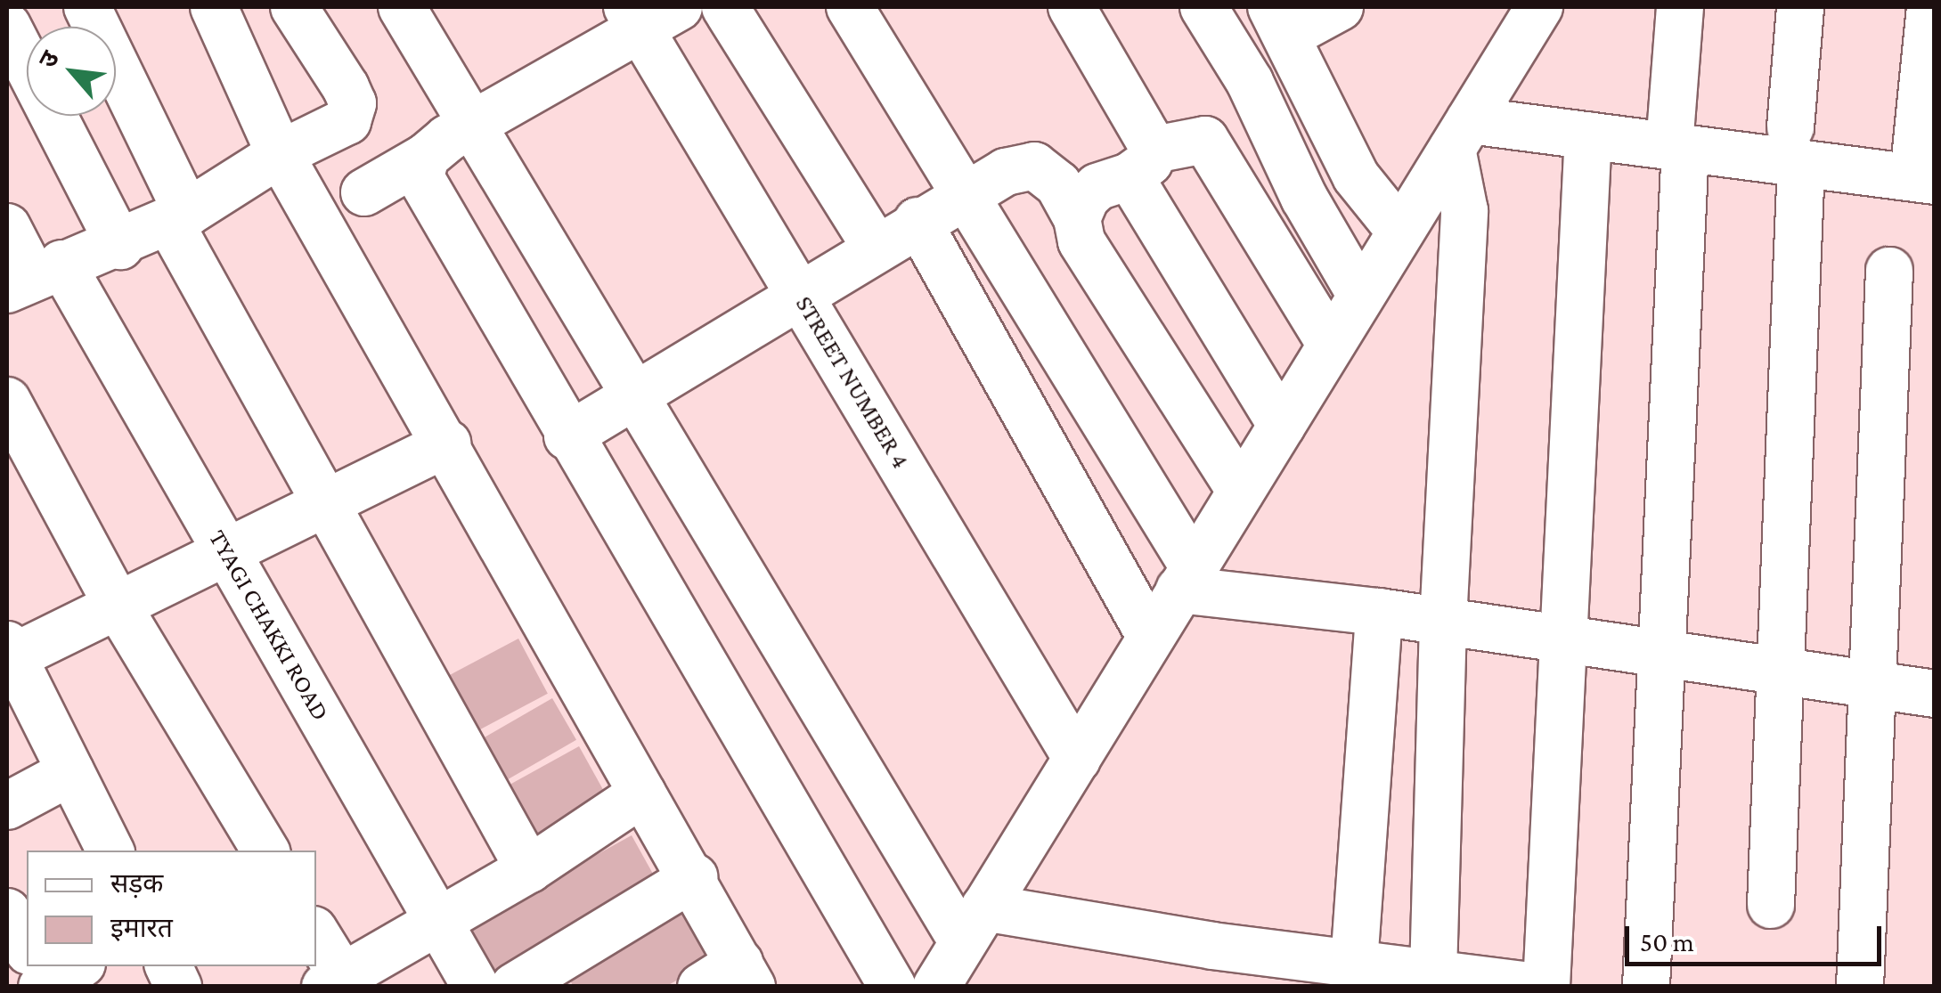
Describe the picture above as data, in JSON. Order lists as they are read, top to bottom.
{
  "streets": {
    "street": ["STREET NUMBER 4", "TYAGI CHAKKI ROAD"]
  },
  "legend": ["सड़क", "इमारत"],
  "scale_bar": "50 m",
  "north": "top left"
}
